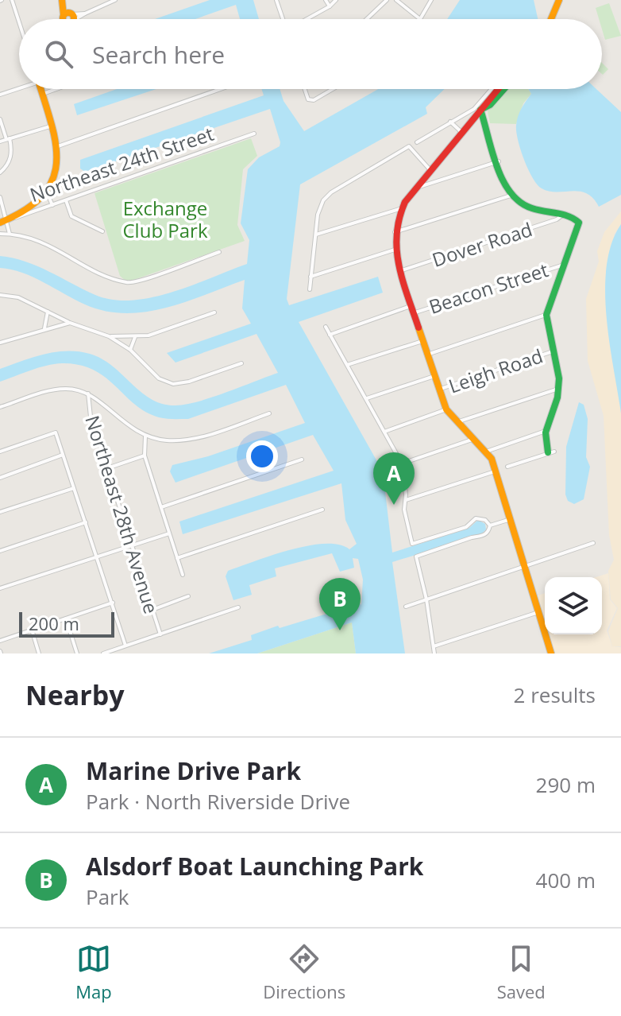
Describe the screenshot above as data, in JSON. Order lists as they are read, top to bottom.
{
  "streets": {
    "main road": ["Northeast 24th Street"],
    "street": [
      "Dover Road",
      "Beacon Street",
      "Leigh Road",
      "Northeast 28th Avenue"
    ]
  },
  "parks": ["Exchange Club Park"],
  "scale_bar": "200 m",
  "page": {
    "search": "Search here",
    "pins": ["A", "B"],
    "scale": "200 m",
    "heading": ["Nearby", "2 results"],
    "list": [
      {
        "mark": "A",
        "name": "Marine Drive Park",
        "note": "Park · North Riverside Drive",
        "value": "290 m"
      },
      {
        "mark": "B",
        "name": "Alsdorf Boat Launching Park",
        "note": "Park",
        "value": "400 m"
      }
    ],
    "nav": ["Map", "Directions", "Saved"]
  }
}
